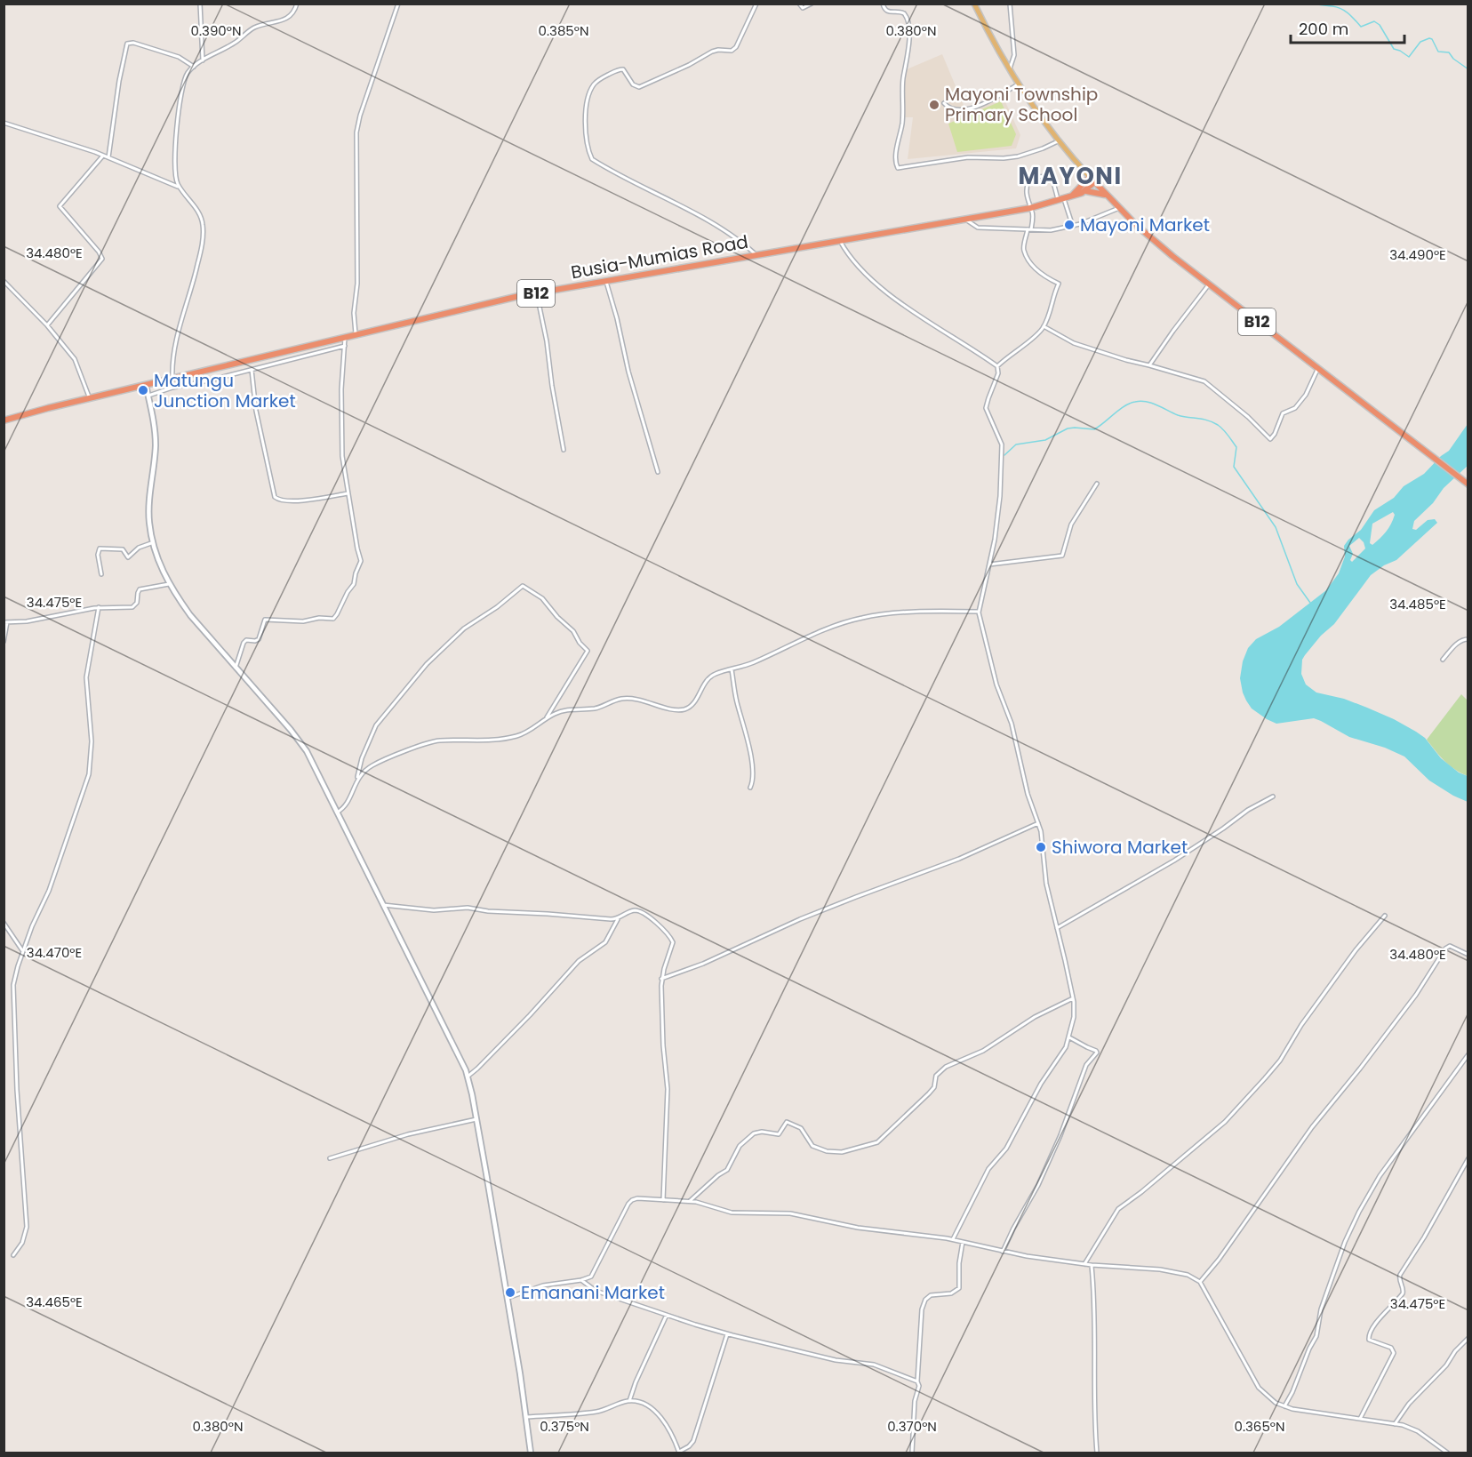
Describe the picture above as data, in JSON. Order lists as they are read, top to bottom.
{
  "streets": {
    "highway": ["Busia-Mumias Road", "B12"]
  },
  "crossings": [
    ["Busia-Mumias Road", "B12"]
  ],
  "districts": ["MAYONI"],
  "places": [
    "Mayoni Township Primary School",
    "Mayoni Market",
    "Matungu Junction Market",
    "Shiwora Market",
    "Emanani Market"
  ],
  "scale_bar": "200 m",
  "coordinates": [
    "0.390°N",
    "0.385°N",
    "0.380°N",
    "34.480°E",
    "34.490°E",
    "34.475°E",
    "34.485°E",
    "34.470°E",
    "34.465°E",
    "0.375°N",
    "0.370°N",
    "0.365°N"
  ]
}
